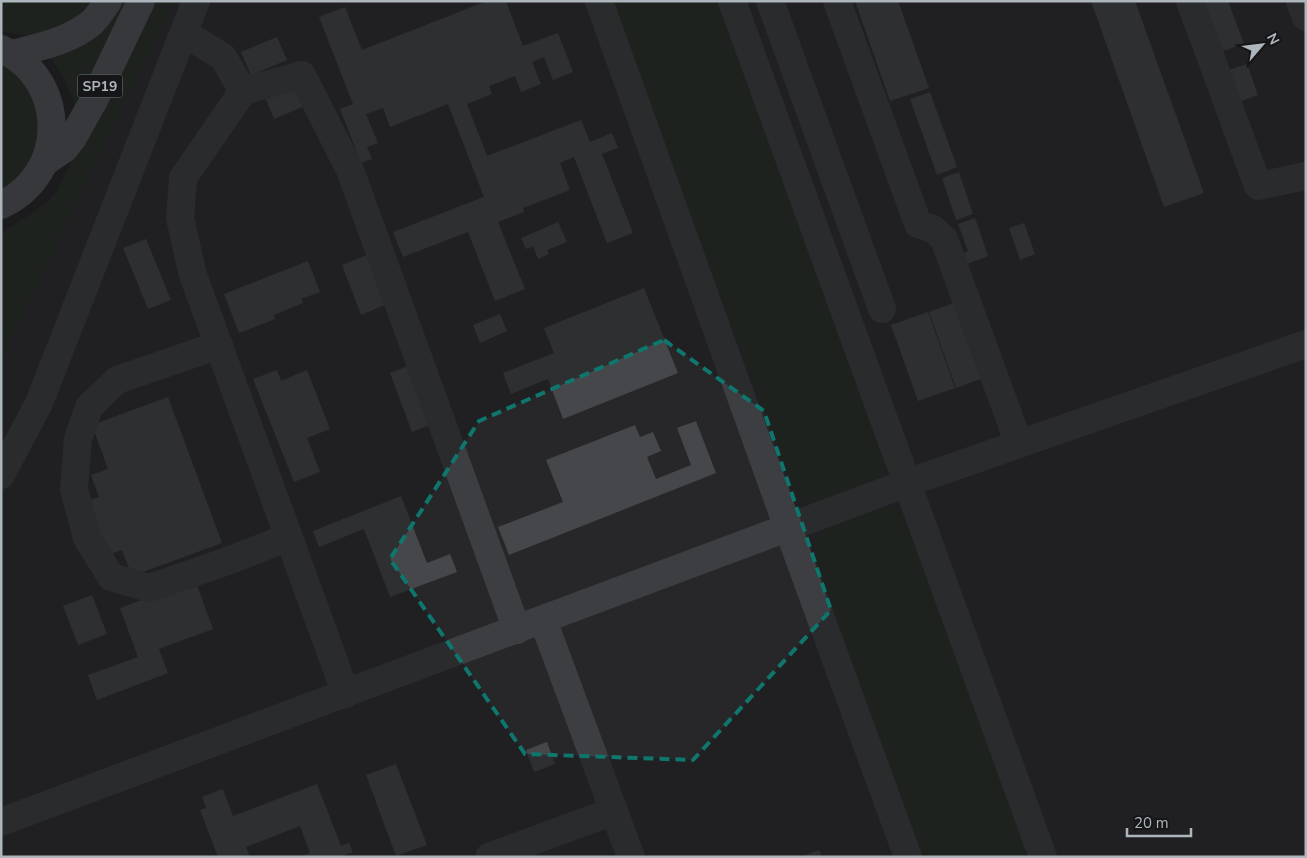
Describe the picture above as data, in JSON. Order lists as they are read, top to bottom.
{
  "streets": {
    "main road": ["SP19"]
  },
  "scale_bar": "20 m",
  "north": "top right"
}
